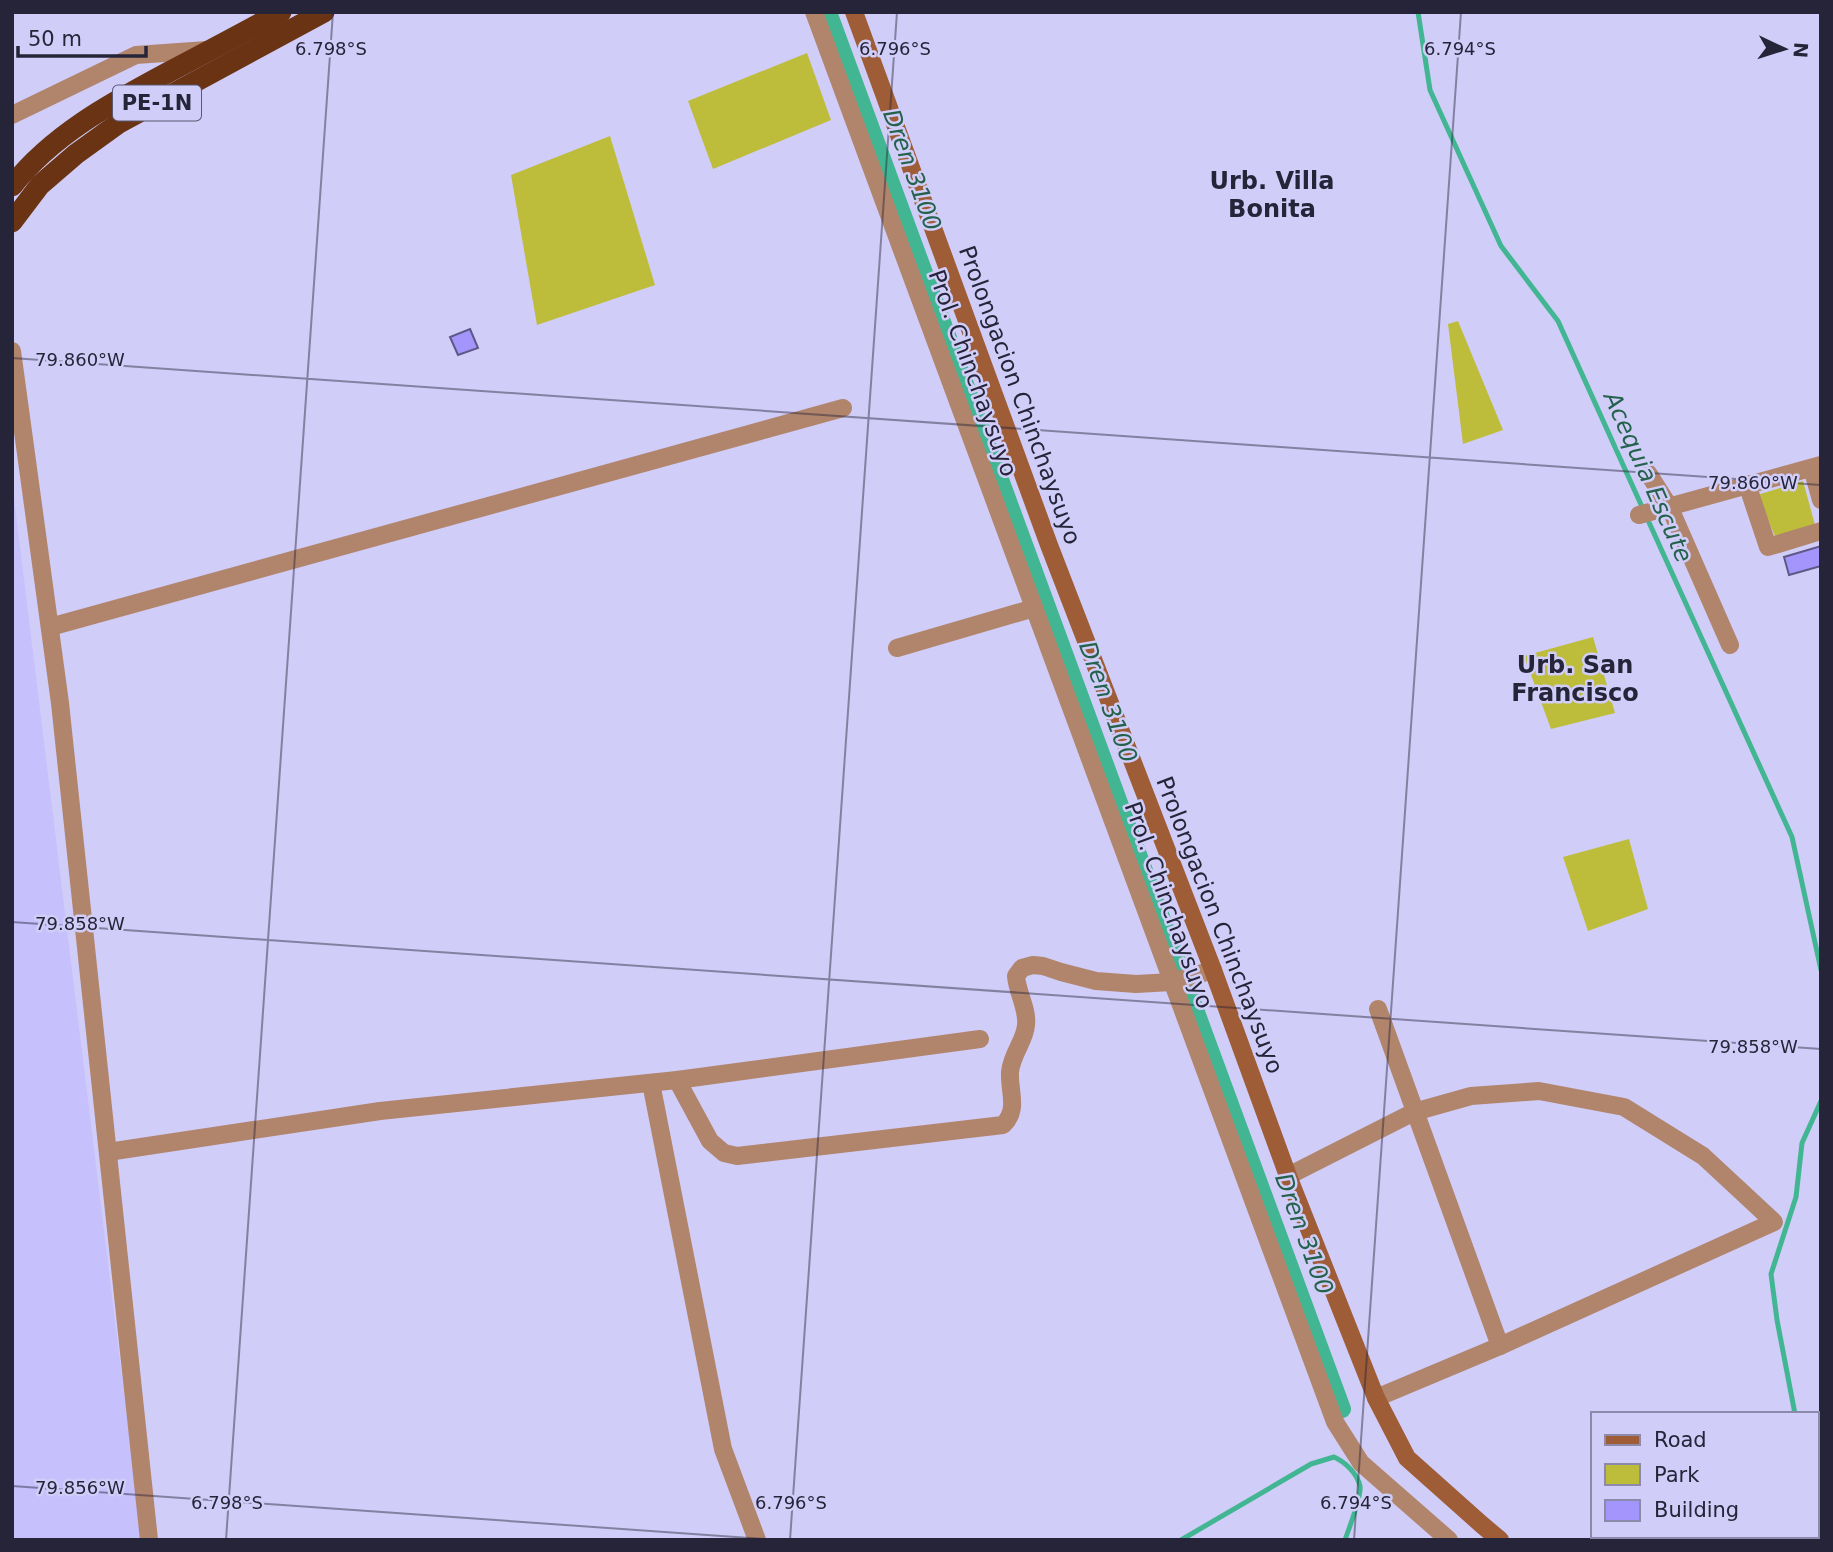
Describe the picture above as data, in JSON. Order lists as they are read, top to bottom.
{
  "streets": {
    "highway": ["PE-1N"],
    "street": ["Prol. Chinchaysuyo", "Prolongacion Chinchaysuyo"]
  },
  "districts": ["Urb. Villa Bonita", "Urb. San Francisco"],
  "water": ["Dren 3100", "Acequia Escute"],
  "legend": ["Road", "Park", "Building"],
  "scale_bar": "50 m",
  "north": "right",
  "coordinates": [
    "6.798°S",
    "6.796°S",
    "6.794°S",
    "79.860°W",
    "79.858°W",
    "79.856°W"
  ]
}
